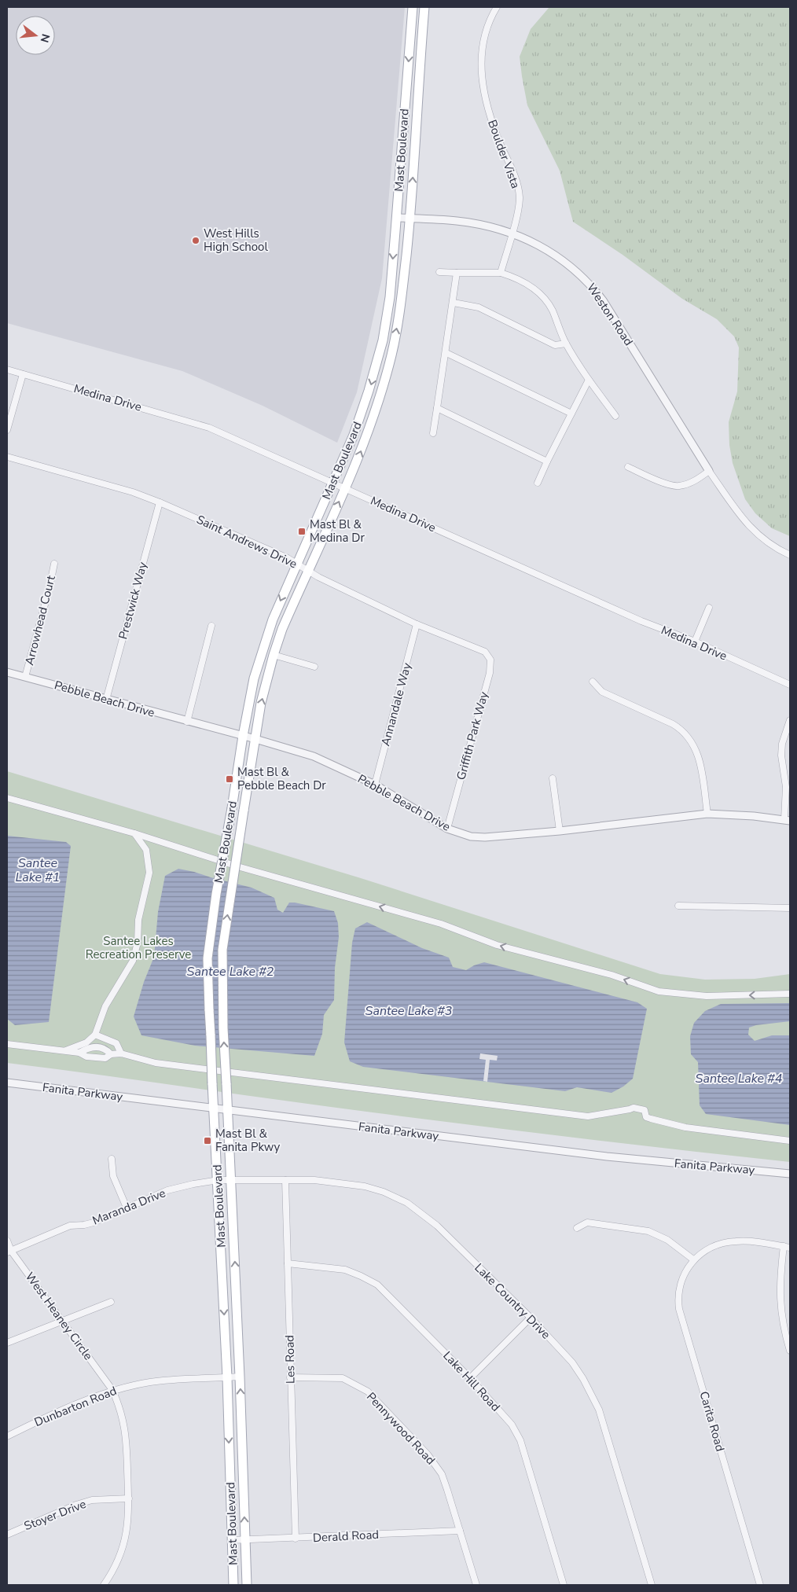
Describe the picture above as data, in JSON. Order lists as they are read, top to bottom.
{
  "streets": {
    "main road": ["Mast Boulevard"],
    "street": [
      "Boulder Vista",
      "Weston Road",
      "Medina Drive",
      "Saint Andrews Drive",
      "Prestwick Way",
      "Arrowhead Court",
      "Pebble Beach Drive",
      "Annandale Way",
      "Griffith Park Way",
      "Fanita Parkway",
      "Maranda Drive",
      "Lake Country Drive",
      "West Heaney Circle",
      "Les Road",
      "Lake Hill Road",
      "Dunbarton Road",
      "Carita Road",
      "Pennywood Road",
      "Stoyer Drive",
      "Derald Road"
    ]
  },
  "crossings": [
    ["Mast Boulevard", "Weston Road"],
    ["Mast Boulevard", "Medina Drive"],
    ["Mast Boulevard", "Saint Andrews Drive"],
    ["Mast Boulevard", "Pebble Beach Drive"],
    ["Mast Boulevard", "Fanita Parkway"],
    ["Mast Boulevard", "Maranda Drive"],
    ["Mast Boulevard", "Lake Country Drive"],
    ["Mast Boulevard", "Dunbarton Road"],
    ["Mast Boulevard", "Derald Road"],
    ["Boulder Vista", "Weston Road"],
    ["Saint Andrews Drive", "Prestwick Way"],
    ["Saint Andrews Drive", "Annandale Way"],
    ["Saint Andrews Drive", "Griffith Park Way"],
    ["Prestwick Way", "Pebble Beach Drive"],
    ["Arrowhead Court", "Pebble Beach Drive"],
    ["Pebble Beach Drive", "Annandale Way"],
    ["Pebble Beach Drive", "Griffith Park Way"],
    ["Maranda Drive", "Lake Country Drive"],
    ["Maranda Drive", "West Heaney Circle"],
    ["Lake Country Drive", "Les Road"],
    ["West Heaney Circle", "Dunbarton Road"],
    ["West Heaney Circle", "Stoyer Drive"],
    ["Les Road", "Lake Hill Road"],
    ["Les Road", "Pennywood Road"],
    ["Les Road", "Derald Road"],
    ["Pennywood Road", "Derald Road"]
  ],
  "water": [
    "Santee Lake #1",
    "Santee Lake #2",
    "Santee Lake #3",
    "Santee Lake #4"
  ],
  "parks": ["Santee Lakes Recreation Preserve"],
  "places": {
    "other": ["West Hills High School"],
    "transit": ["Mast Bl & Medina Dr", "Mast Bl & Pebble Beach Dr", "Mast Bl & Fanita Pkwy"]
  },
  "north": "right"
}
